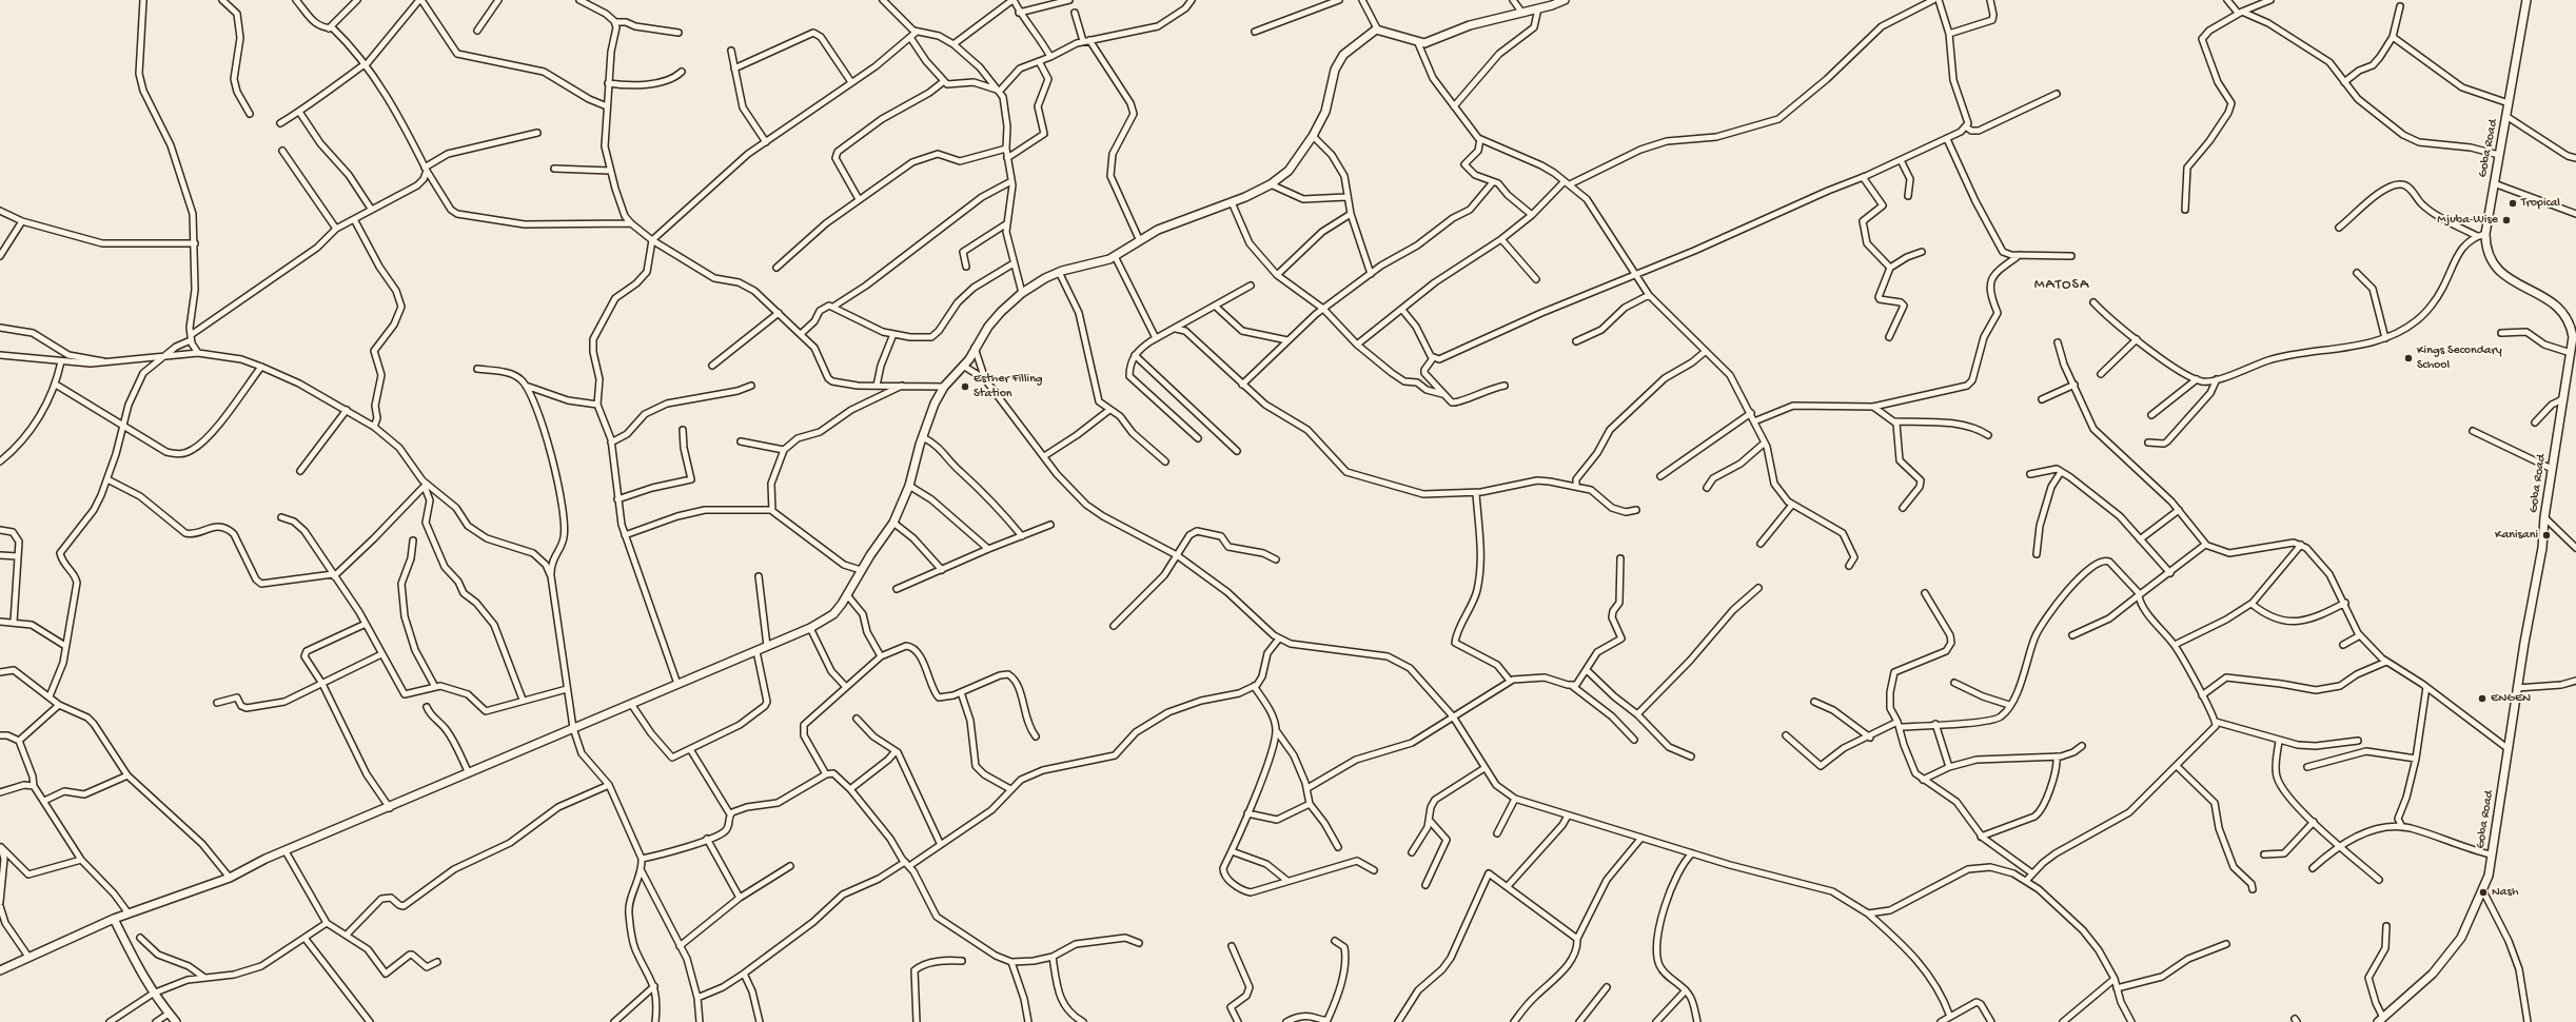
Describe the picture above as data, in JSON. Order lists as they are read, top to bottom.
{
  "streets": {
    "street": ["Goba Road"]
  },
  "districts": ["MATOSA"],
  "places": [
    "Tropical",
    "Mjuba-Wise",
    "Kings Secondary School",
    "Esther Filling Station",
    "Kanisani",
    "ENGEN",
    "Nash"
  ]
}
